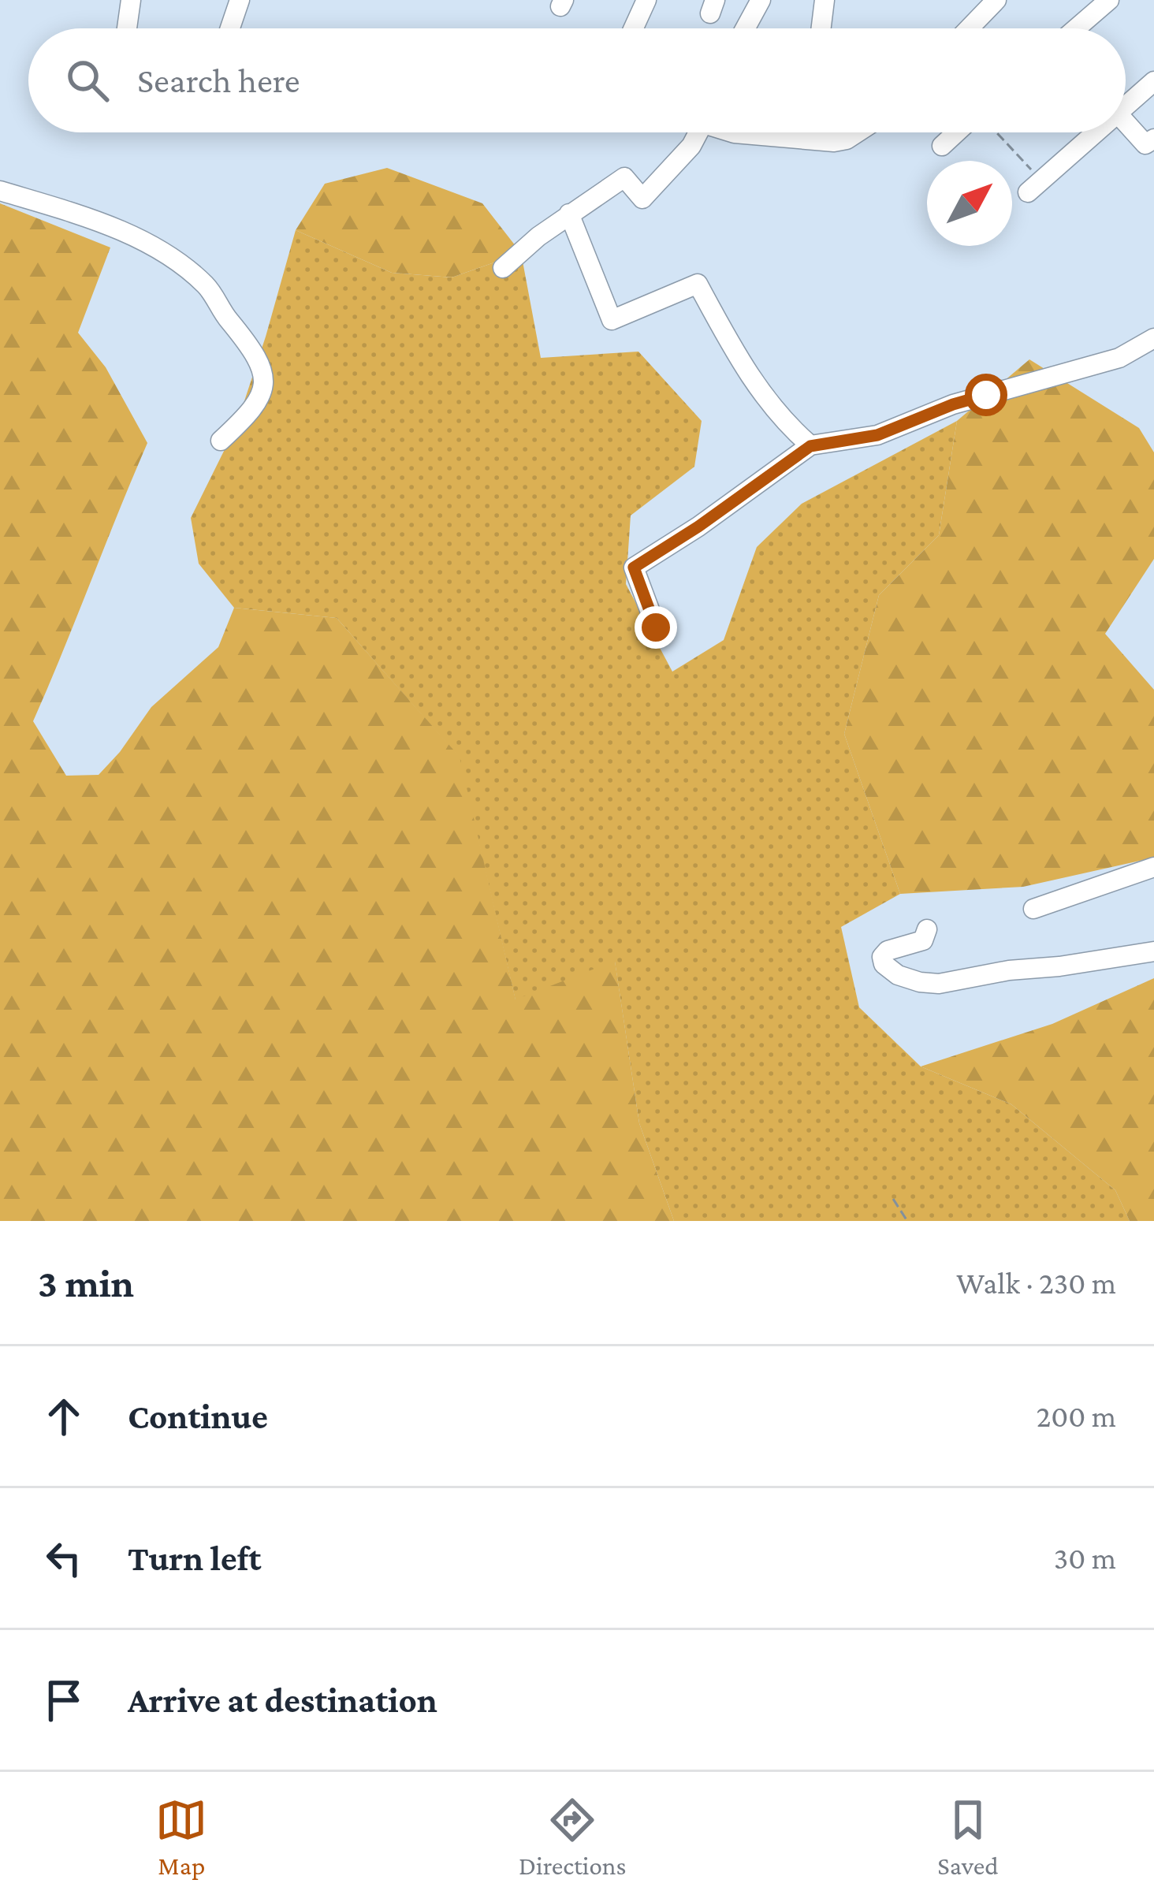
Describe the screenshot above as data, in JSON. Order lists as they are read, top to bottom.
{
  "north": "top right",
  "page": {
    "search": "Search here",
    "heading": ["3 min", "Walk · 230 m"],
    "list": [
      ["Continue", "200 m"],
      ["Turn left", "30 m"],
      "Arrive at destination"
    ],
    "nav": ["Map", "Directions", "Saved"]
  }
}
